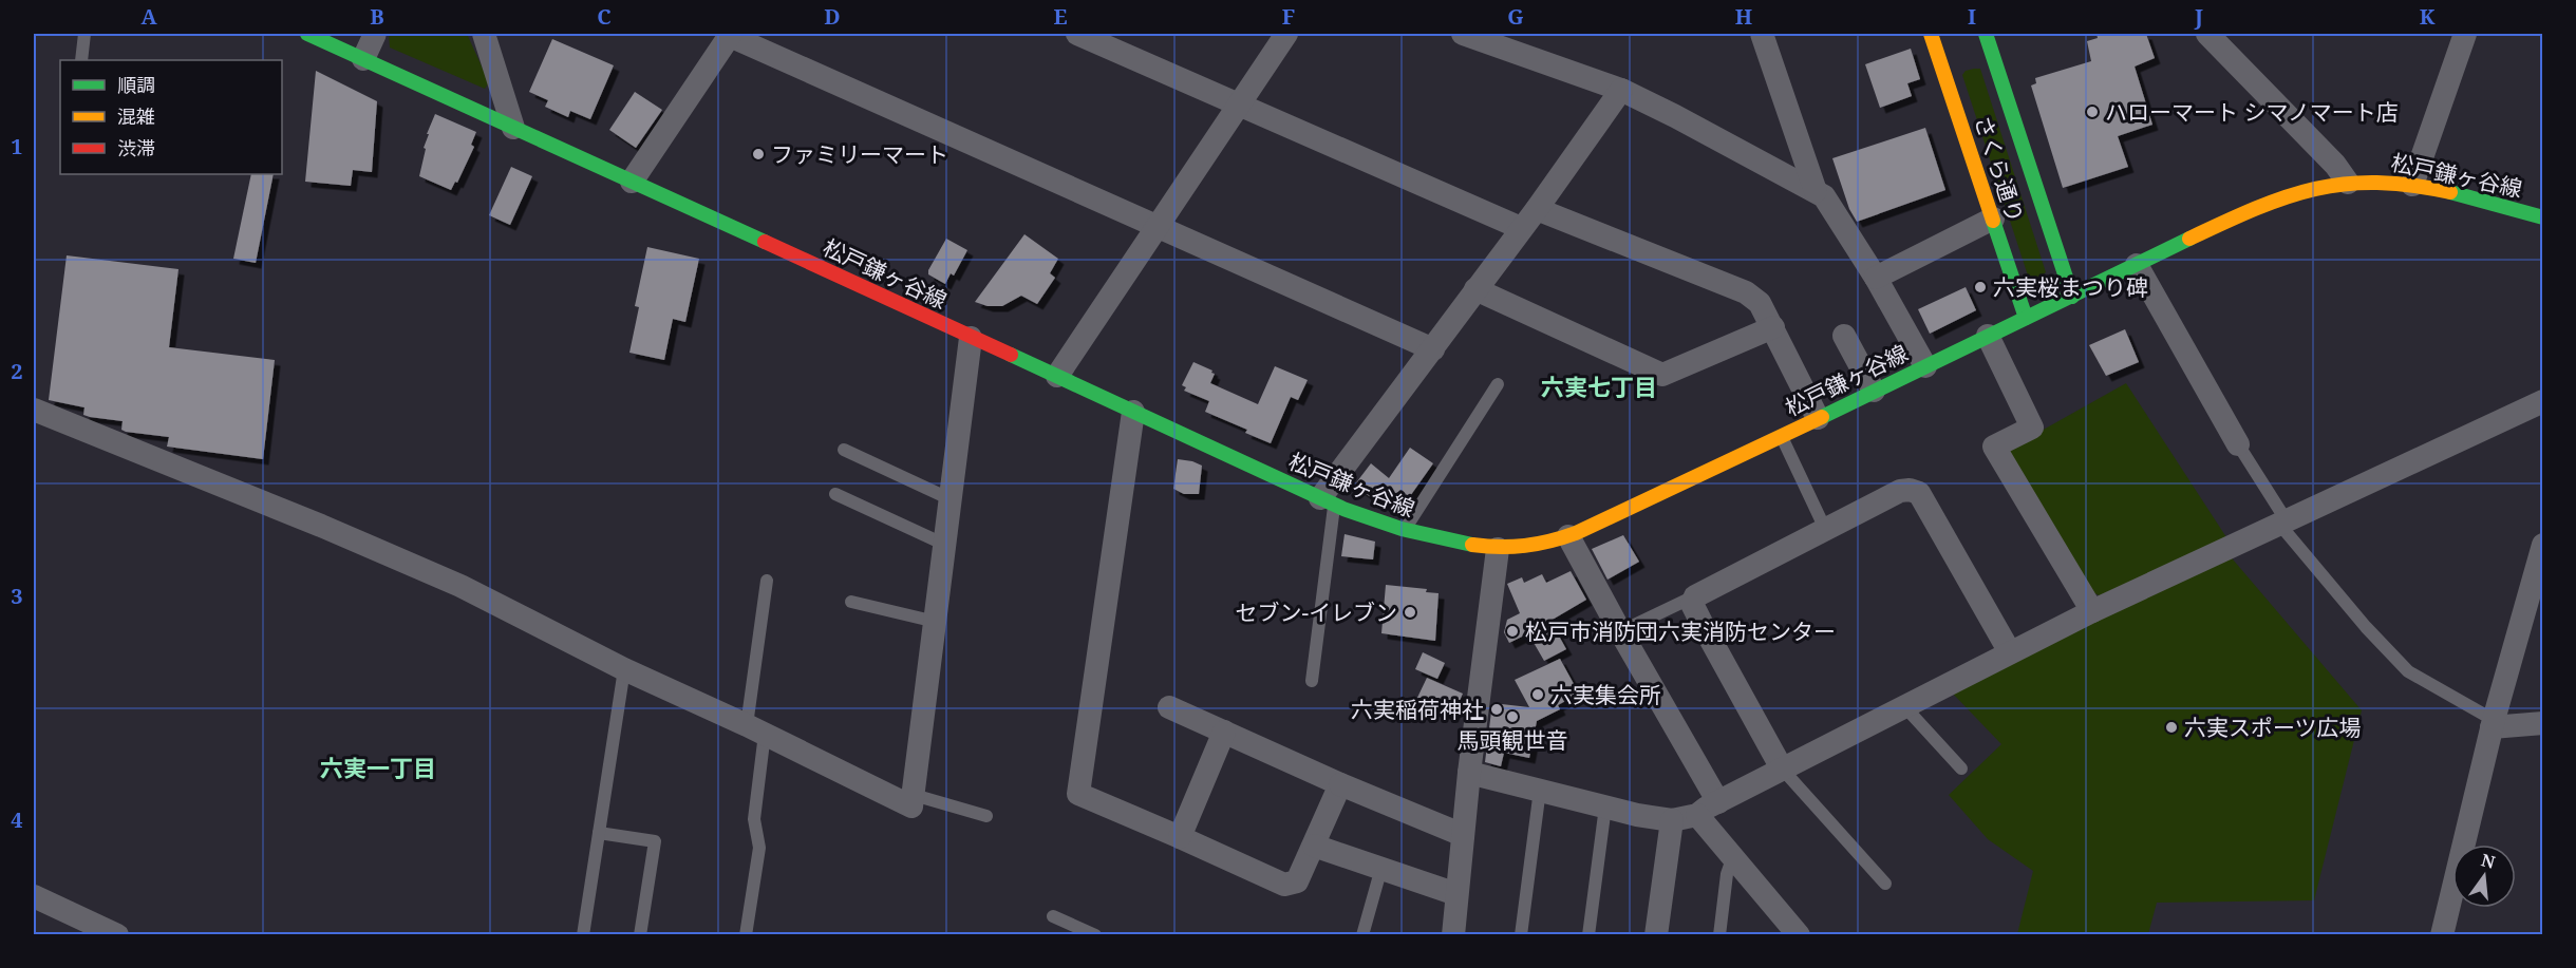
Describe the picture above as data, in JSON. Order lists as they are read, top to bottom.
{
  "streets": {
    "main road": ["さくら通り", "松戸鎌ヶ谷線"]
  },
  "crossings": [
    ["さくら通り", "松戸鎌ヶ谷線"]
  ],
  "districts": ["六実七丁目", "六実一丁目"],
  "places": [
    "ハローマート シマノマート店",
    "ファミリーマート",
    "六実桜まつり碑",
    "セブン-イレブン",
    "松戸市消防団六実消防センター",
    "六実集会所",
    "六実稲荷神社",
    "馬頭観世音",
    "六実スポーツ広場"
  ],
  "legend": ["順調", "混雑", "渋滞"],
  "north": "top",
  "grid": {
    "columns": [
      "A",
      "B",
      "C",
      "D",
      "E",
      "F",
      "G",
      "H",
      "I",
      "J",
      "K"
    ],
    "rows": [
      "1",
      "2",
      "3",
      "4"
    ]
  }
}
